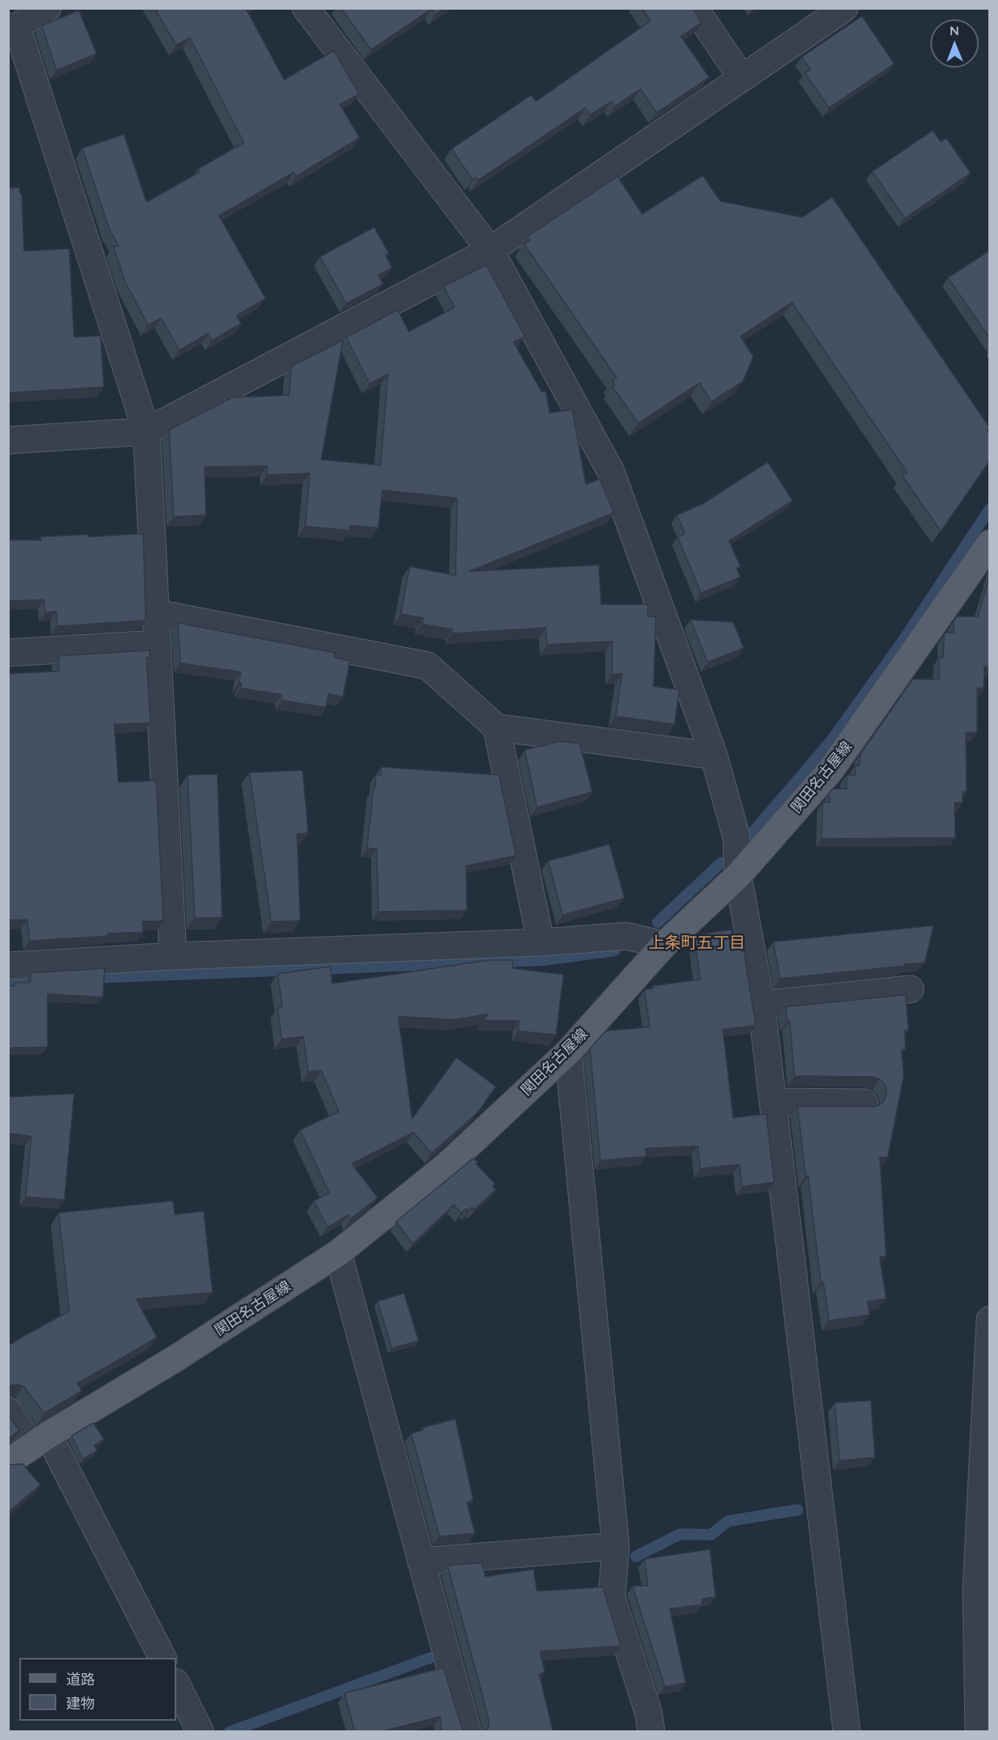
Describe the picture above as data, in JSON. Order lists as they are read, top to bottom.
{
  "streets": {
    "main road": ["関田名古屋線"]
  },
  "districts": ["上条町五丁目"],
  "legend": ["道路", "建物"],
  "north": "top"
}
